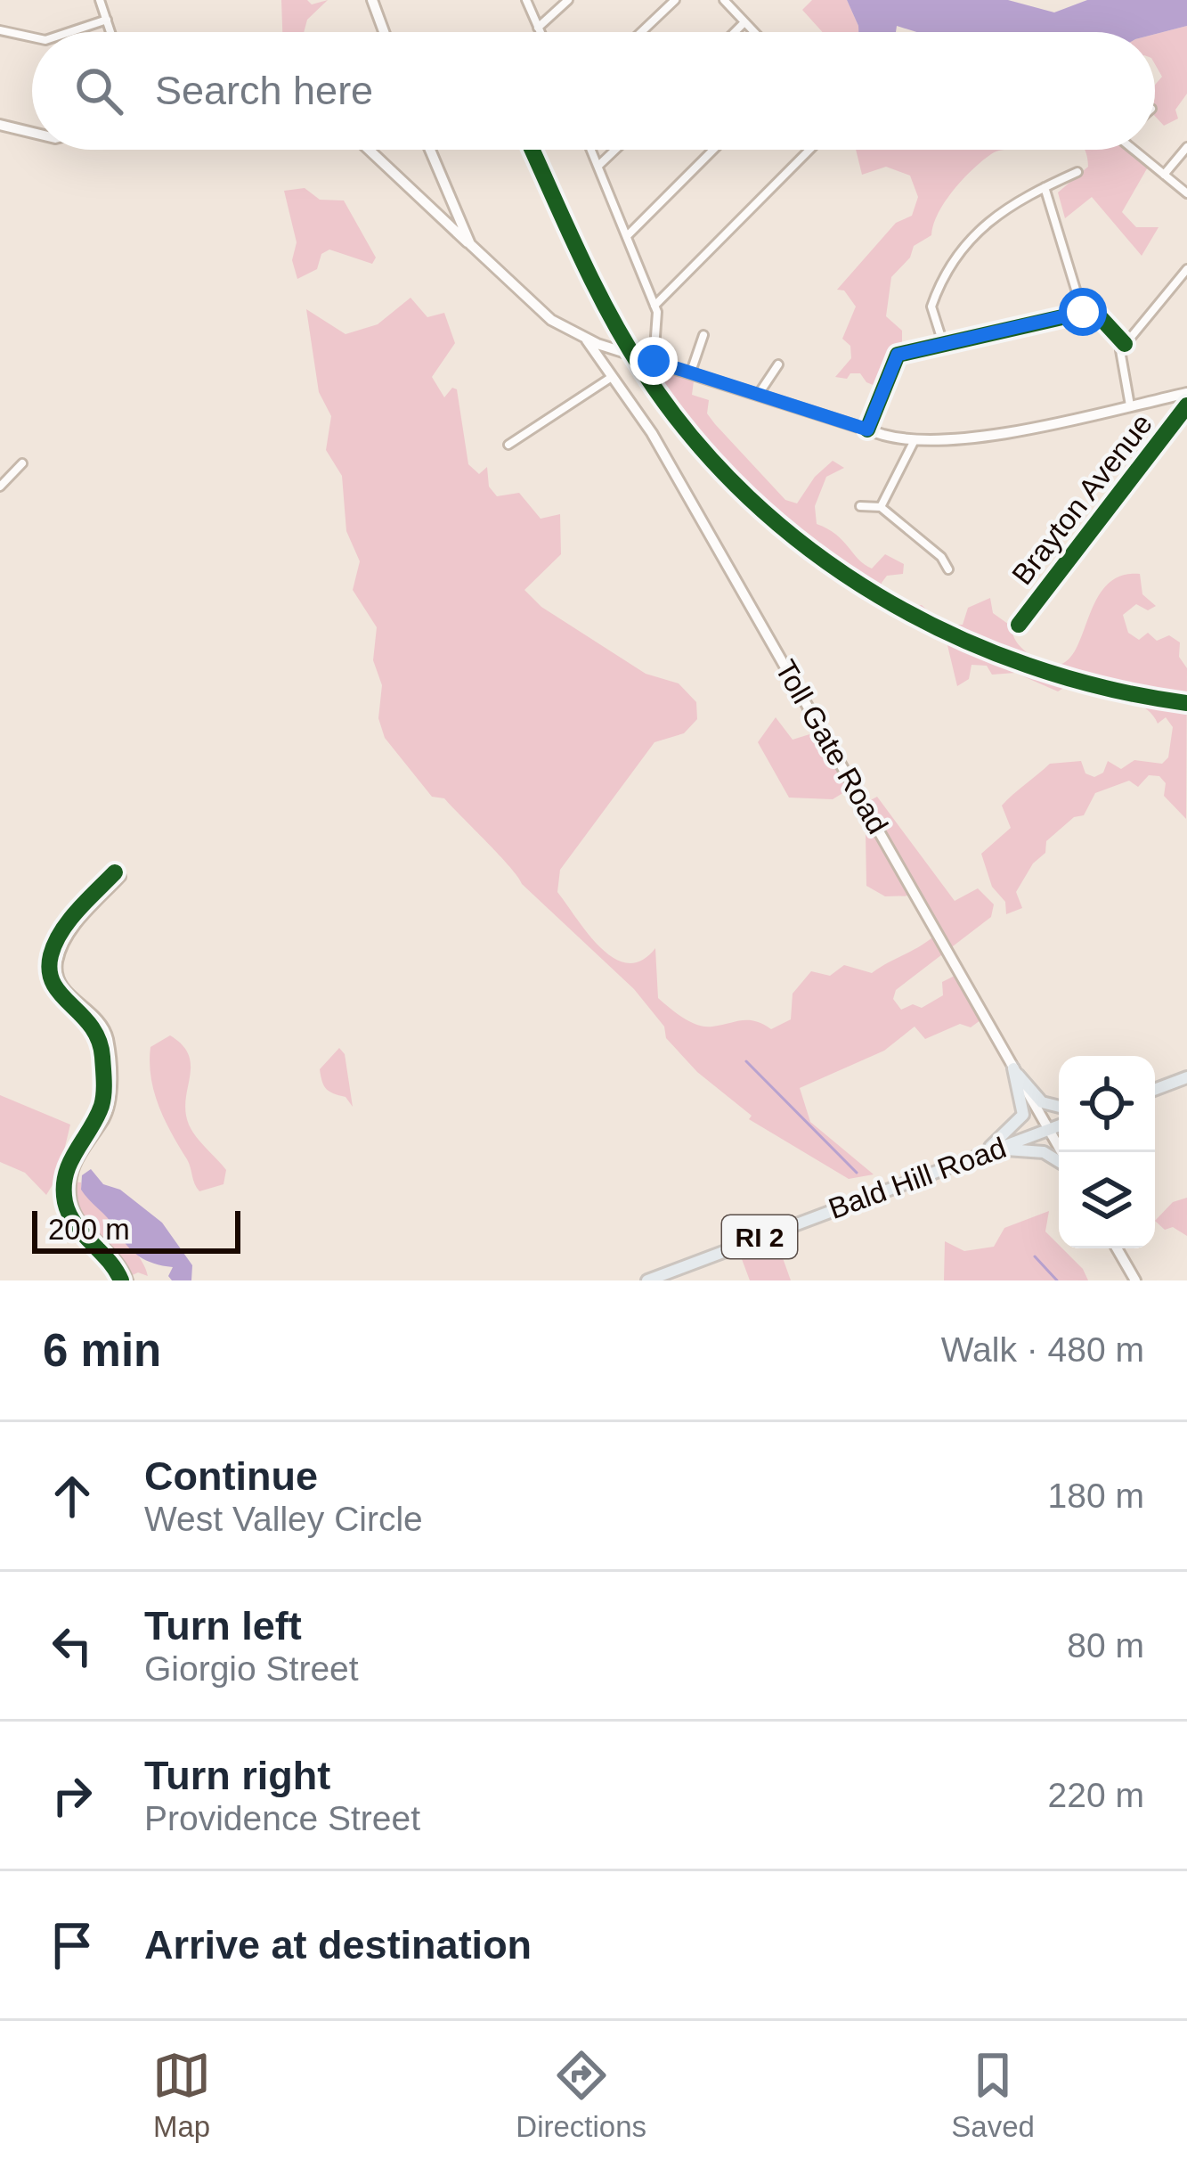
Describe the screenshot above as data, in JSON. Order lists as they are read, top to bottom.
{
  "streets": {
    "main road": ["Toll Gate Road", "Bald Hill Road", "RI 2"],
    "street": ["Brayton Avenue"]
  },
  "crossings": [
    ["Toll Gate Road", "Bald Hill Road"]
  ],
  "scale_bar": "200 m",
  "page": {
    "search": "Search here",
    "scale": "200 m",
    "heading": ["6 min", "Walk · 480 m"],
    "list": [
      ["Continue", "West Valley Circle", "180 m"],
      ["Turn left", "Giorgio Street", "80 m"],
      ["Turn right", "Providence Street", "220 m"],
      "Arrive at destination"
    ],
    "nav": ["Map", "Directions", "Saved"]
  }
}
